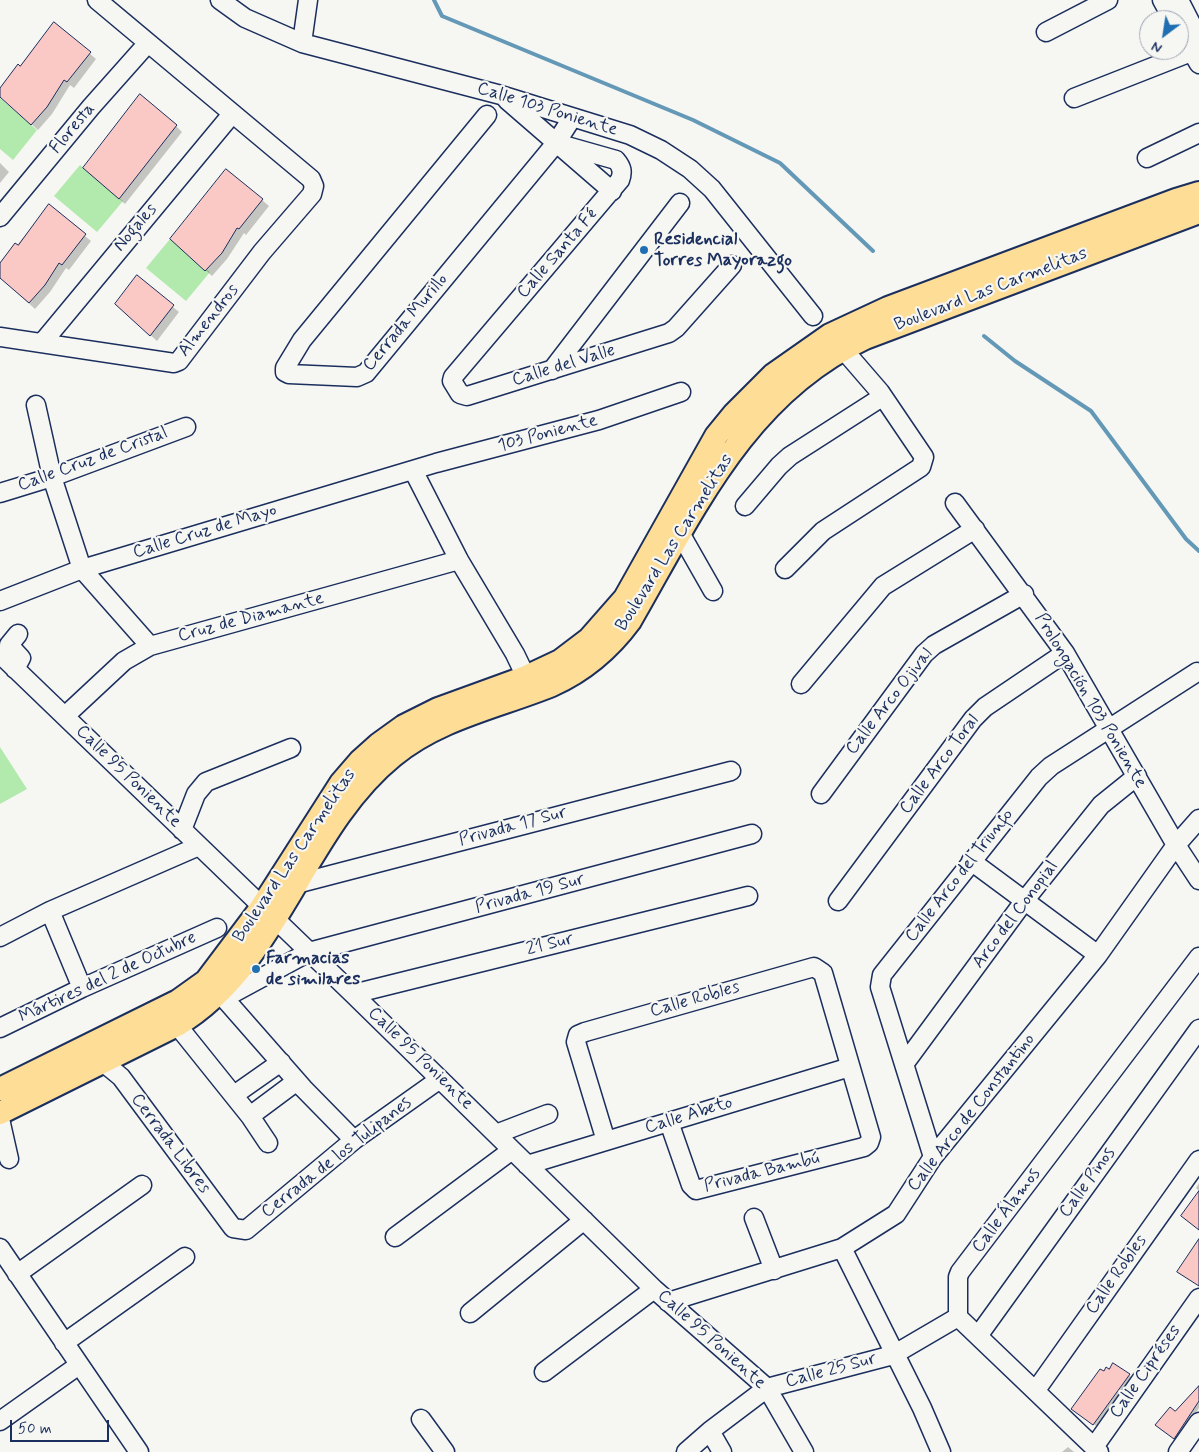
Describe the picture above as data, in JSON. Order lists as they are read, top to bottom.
{
  "streets": {
    "main road": ["Boulevard Las Carmelitas"],
    "street": [
      "Calle 103 Poniente",
      "Floresta",
      "Nogales",
      "Calle Santa Fé",
      "Almendros",
      "Cerrada Murillo",
      "Calle del Valle",
      "103 Poniente",
      "Calle Cruz de Cristal",
      "Calle Cruz de Mayo",
      "Cruz de Diamante",
      "Prolongación 103 Poniente",
      "Calle Arco Ojival",
      "Calle Arco Toral",
      "Calle 95 Poniente",
      "Privada 17 Sur",
      "Calle Arco del Triunfo",
      "Privada 19 Sur",
      "Arco del Conopial",
      "21 Sur",
      "Mártires del 2 de Octubre",
      "Calle Robles",
      "Calle Arco de Constantino",
      "Calle Abeto",
      "Cerrada Libres",
      "Cerrada de los Tulipanes",
      "Privada Bambú",
      "Calle Pinos",
      "Calle Álamos",
      "Calle 25 Sur",
      "Calle Cipréses"
    ]
  },
  "crossings": [
    ["Calle 103 Poniente", "Cerrada Murillo"],
    ["Nogales", "Almendros"],
    ["Calle Santa Fé", "Cerrada Murillo"],
    ["Calle Santa Fé", "Calle del Valle"],
    ["Boulevard Las Carmelitas", "Calle 95 Poniente"],
    ["Boulevard Las Carmelitas", "Privada 17 Sur"],
    ["Boulevard Las Carmelitas", "Privada 19 Sur"],
    ["Boulevard Las Carmelitas", "Cerrada Libres"],
    ["103 Poniente", "Calle Cruz de Mayo"],
    ["Cruz de Diamante", "Calle 95 Poniente"],
    ["Prolongación 103 Poniente", "Calle Arco Ojival"],
    ["Prolongación 103 Poniente", "Calle Arco Toral"],
    ["Prolongación 103 Poniente", "Calle Arco del Triunfo"],
    ["Prolongación 103 Poniente", "Arco del Conopial"],
    ["Prolongación 103 Poniente", "Calle Arco de Constantino"],
    ["Calle 95 Poniente", "Privada 19 Sur"],
    ["Calle 95 Poniente", "21 Sur"],
    ["Calle 95 Poniente", "Calle Arco de Constantino"],
    ["Calle 95 Poniente", "Calle Abeto"],
    ["Calle 95 Poniente", "Cerrada de los Tulipanes"],
    ["Calle 95 Poniente", "Calle 25 Sur"],
    ["Calle Arco del Triunfo", "Arco del Conopial"],
    ["Calle Arco del Triunfo", "Calle Arco de Constantino"],
    ["Calle Robles", "Calle Abeto"],
    ["Calle Robles", "Privada Bambú"],
    ["Calle Abeto", "Privada Bambú"],
    ["Cerrada Libres", "Cerrada de los Tulipanes"],
    ["Calle Álamos", "Calle 25 Sur"]
  ],
  "places": ["Residencial Torres Mayorazgo", "Farmacias de similares"],
  "scale_bar": "50 m",
  "north": "bottom left"
}
